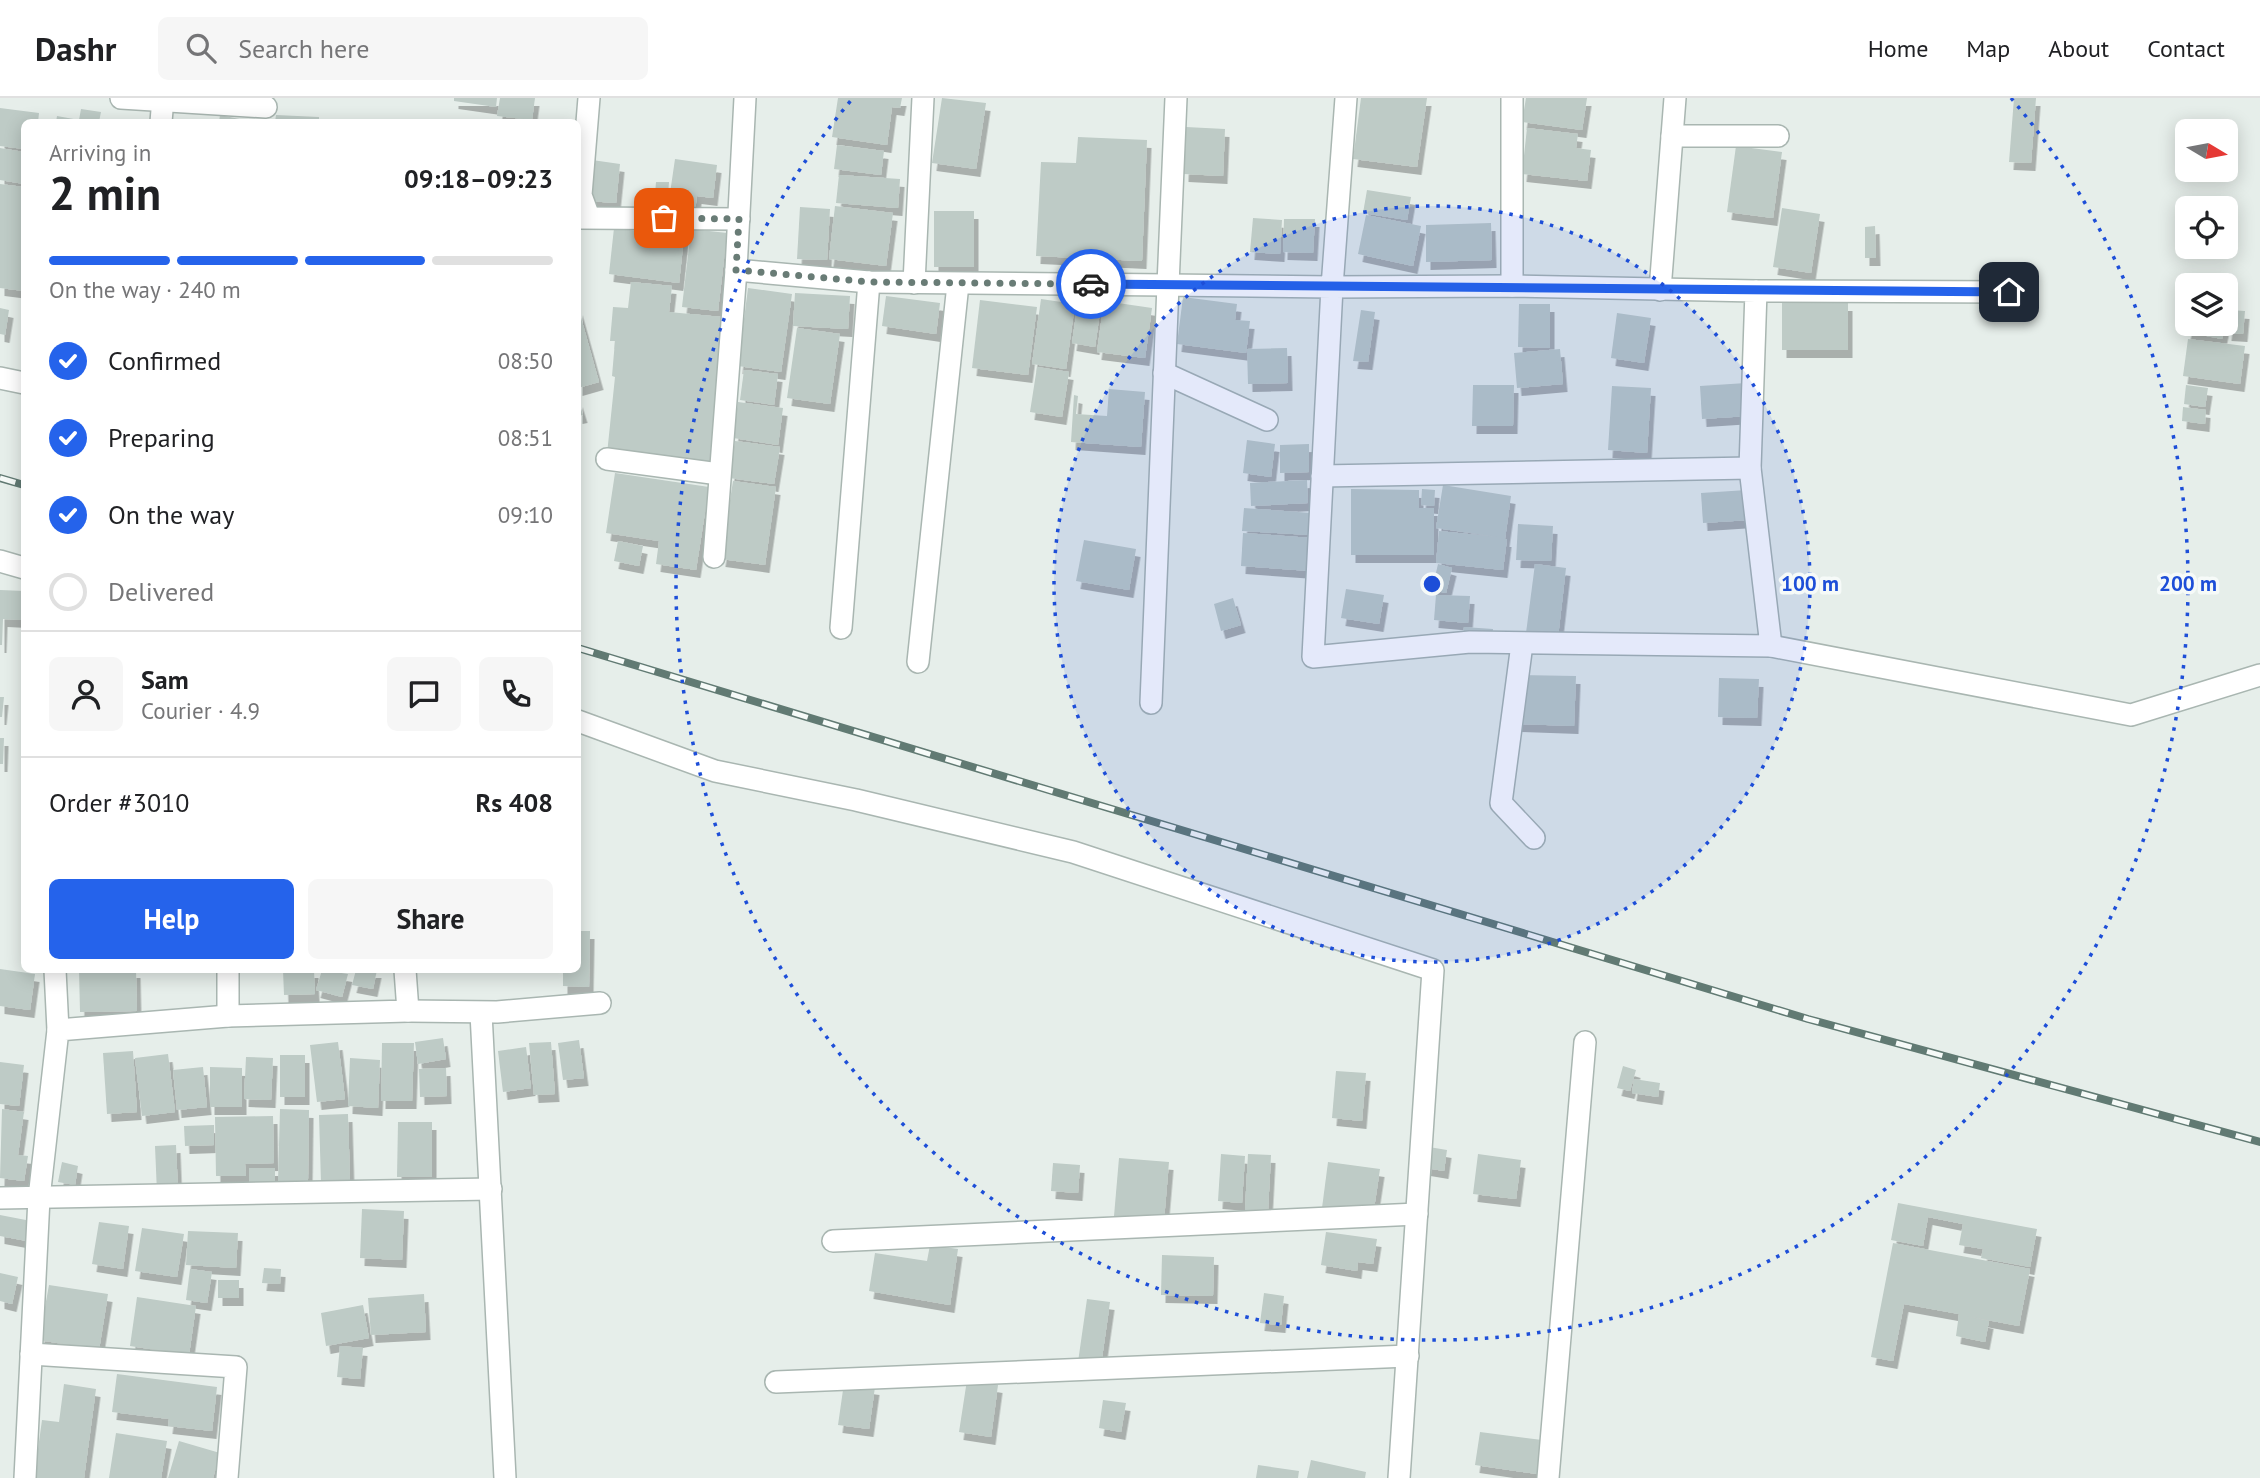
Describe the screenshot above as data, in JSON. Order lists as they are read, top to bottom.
{
  "north": "right",
  "page": {
    "header": "Dashr",
    "search": "Search here",
    "nav": [
      "Home",
      "Map",
      "About",
      "Contact"
    ],
    "heading": ["2 min", "Arriving in", "09:18–09:23"],
    "panel": [
      "Sam",
      "Courier · 4.9",
      "Order #3010",
      "Rs 408"
    ],
    "bar": "On the way · 240 m",
    "list": [
      ["Confirmed", "08:50"],
      ["Preparing", "08:51"],
      ["On the way", "09:10"],
      "Delivered"
    ],
    "buttons": ["Help", "Share"]
  },
  "rings": ["100 m", "200 m"]
}
